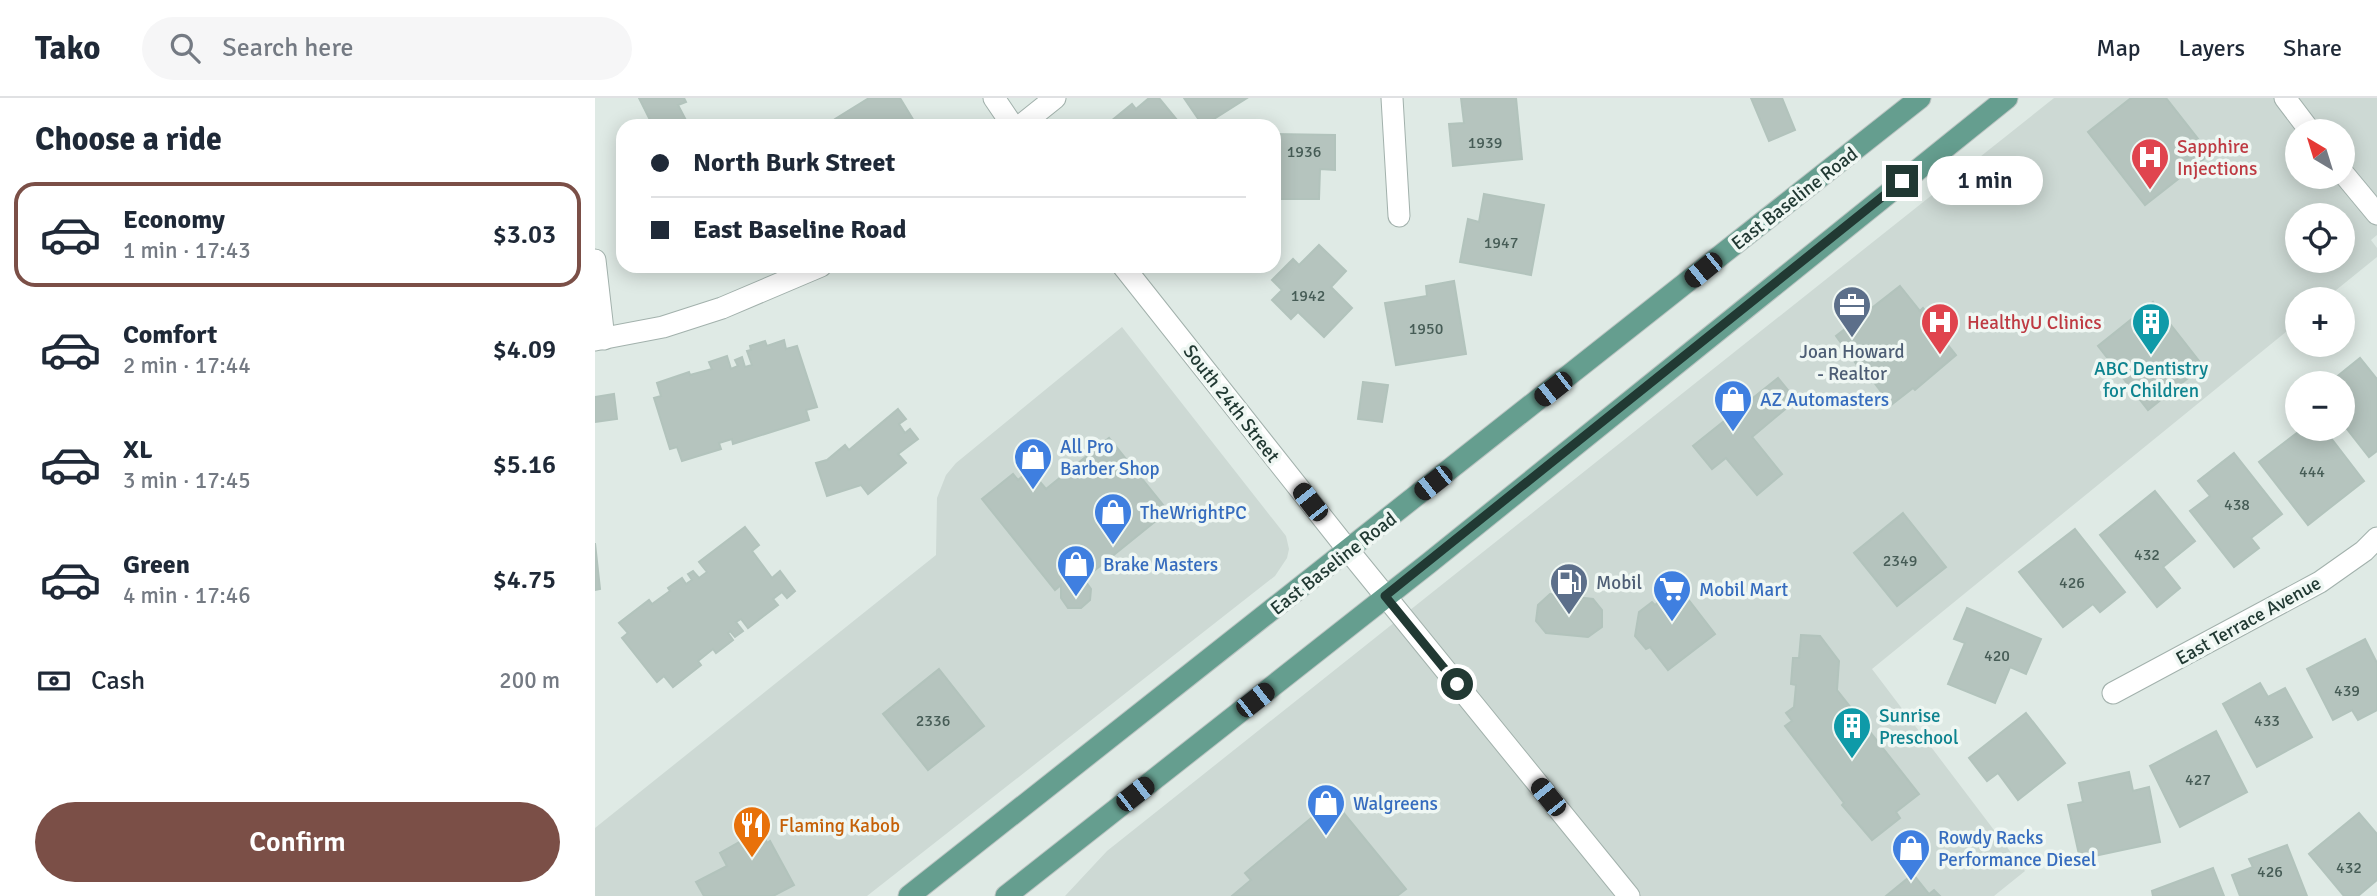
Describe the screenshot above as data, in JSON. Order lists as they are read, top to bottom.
{
  "streets": {
    "main road": ["East Baseline Road"],
    "street": ["South 24th Street", "East Terrace Avenue"]
  },
  "crossings": [
    ["East Baseline Road", "South 24th Street"]
  ],
  "places": {
    "hospital": ["Sapphire Injections", "HealthyU Clinics"],
    "office": ["Joan Howard - Realtor"],
    "building": ["ABC Dentistry for Children", "Sunrise Preschool"],
    "shop": [
      "AZ Automasters",
      "All Pro Barber Shop",
      "TheWrightPC",
      "Brake Masters",
      "Walgreens",
      "Rowdy Racks Performance Diesel"
    ],
    "fuel station": ["Mobil"],
    "supermarket": ["Mobil Mart"],
    "restaurant": ["Flaming Kabob"]
  },
  "house_numbers": [
    "1939",
    "1936",
    "1947",
    "1942",
    "1950",
    "444",
    "438",
    "432",
    "2349",
    "426",
    "420",
    "439",
    "2336",
    "433",
    "427",
    "432",
    "426"
  ],
  "north": "top left",
  "page": {
    "header": "Tako",
    "search": "Search here",
    "nav": ["Map", "Layers", "Share"],
    "heading": "Choose a ride",
    "map_buttons": ["+", "−"],
    "banner": ["North Burk Street", "East Baseline Road"],
    "bubble": "1 min",
    "list": [
      {
        "name": "Economy",
        "note": "1 min · 17:43",
        "value": "$3.03"
      },
      {
        "name": "Comfort",
        "note": "2 min · 17:44",
        "value": "$4.09"
      },
      {
        "name": "XL",
        "note": "3 min · 17:45",
        "value": "$5.16"
      },
      {
        "name": "Green",
        "note": "4 min · 17:46",
        "value": "$4.75"
      }
    ],
    "pay": ["Cash", "200 m"],
    "buttons": "Confirm"
  }
}
